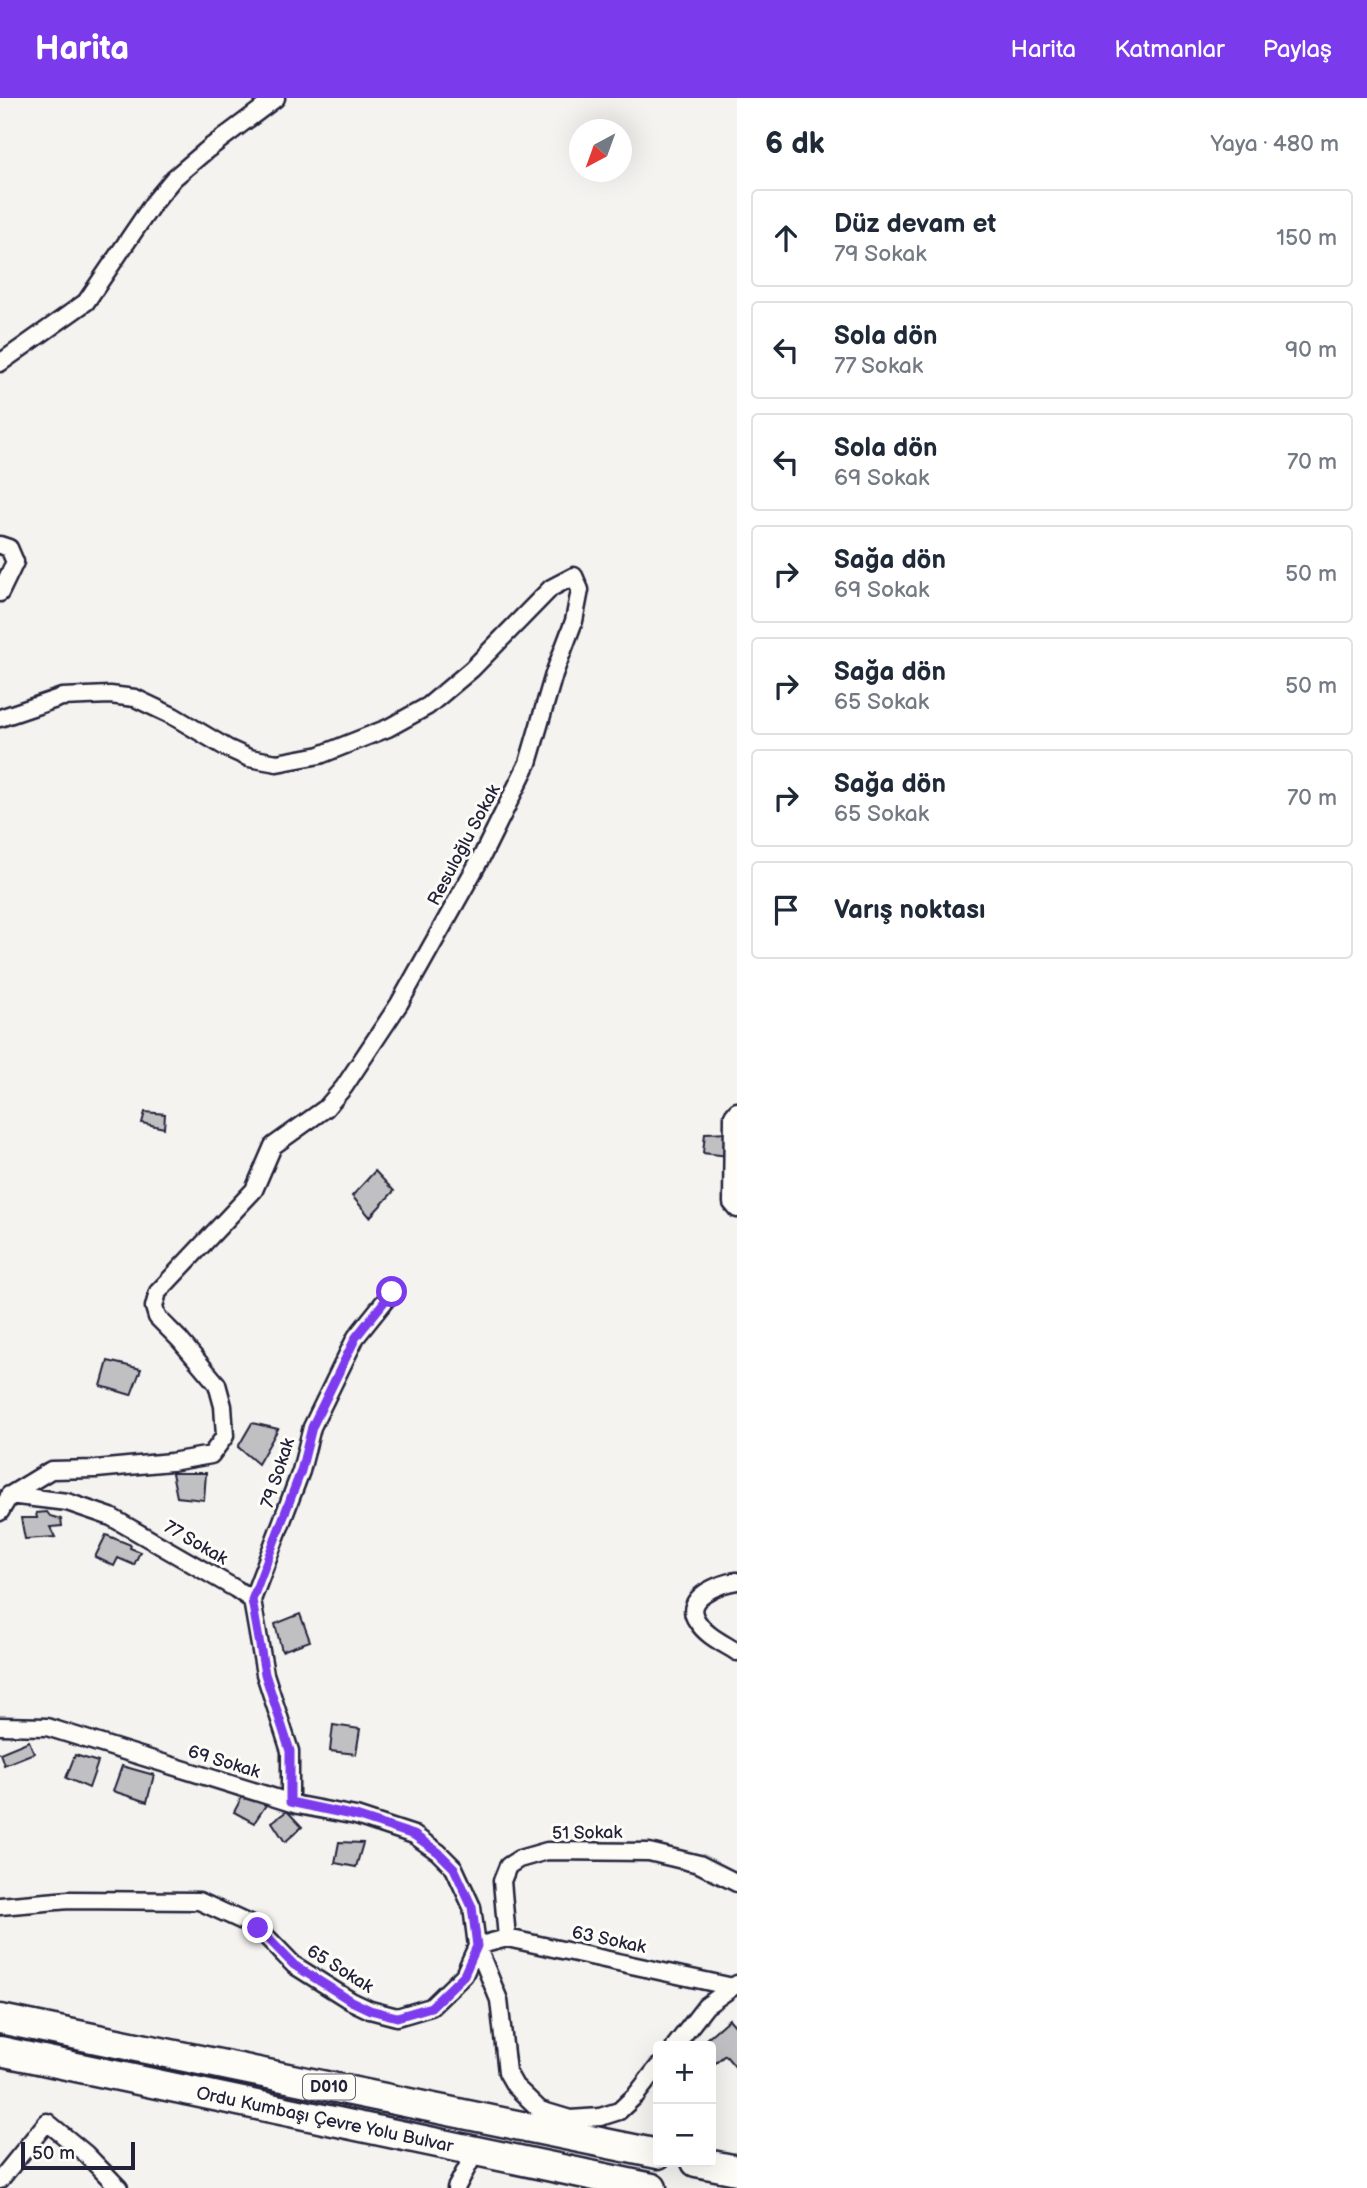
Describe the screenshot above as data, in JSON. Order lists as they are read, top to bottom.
{
  "streets": {
    "highway": ["D010", "Ordu Kumbaşı Çevre Yolu Bulvar"],
    "street": [
      "Resuloğlu Sokak",
      "79 Sokak",
      "77 Sokak",
      "69 Sokak",
      "51 Sokak",
      "63 Sokak",
      "65 Sokak"
    ]
  },
  "crossings": [
    ["Resuloğlu Sokak", "77 Sokak"],
    ["79 Sokak", "77 Sokak"],
    ["69 Sokak", "63 Sokak"],
    ["69 Sokak", "65 Sokak"],
    ["51 Sokak", "63 Sokak"],
    ["63 Sokak", "65 Sokak"]
  ],
  "scale_bar": "50 m",
  "north": "bottom left",
  "page": {
    "header": "Harita",
    "nav": ["Harita", "Katmanlar", "Paylaş"],
    "heading": ["6 dk", "Yaya · 480 m"],
    "list": [
      ["Düz devam et", "79 Sokak", "150 m"],
      ["Sola dön", "77 Sokak", "90 m"],
      ["Sola dön", "69 Sokak", "70 m"],
      ["Sağa dön", "69 Sokak", "50 m"],
      ["Sağa dön", "65 Sokak", "50 m"],
      ["Sağa dön", "65 Sokak", "70 m"],
      "Varış noktası"
    ],
    "map_buttons": ["+", "−"],
    "scale": "50 m"
  }
}
